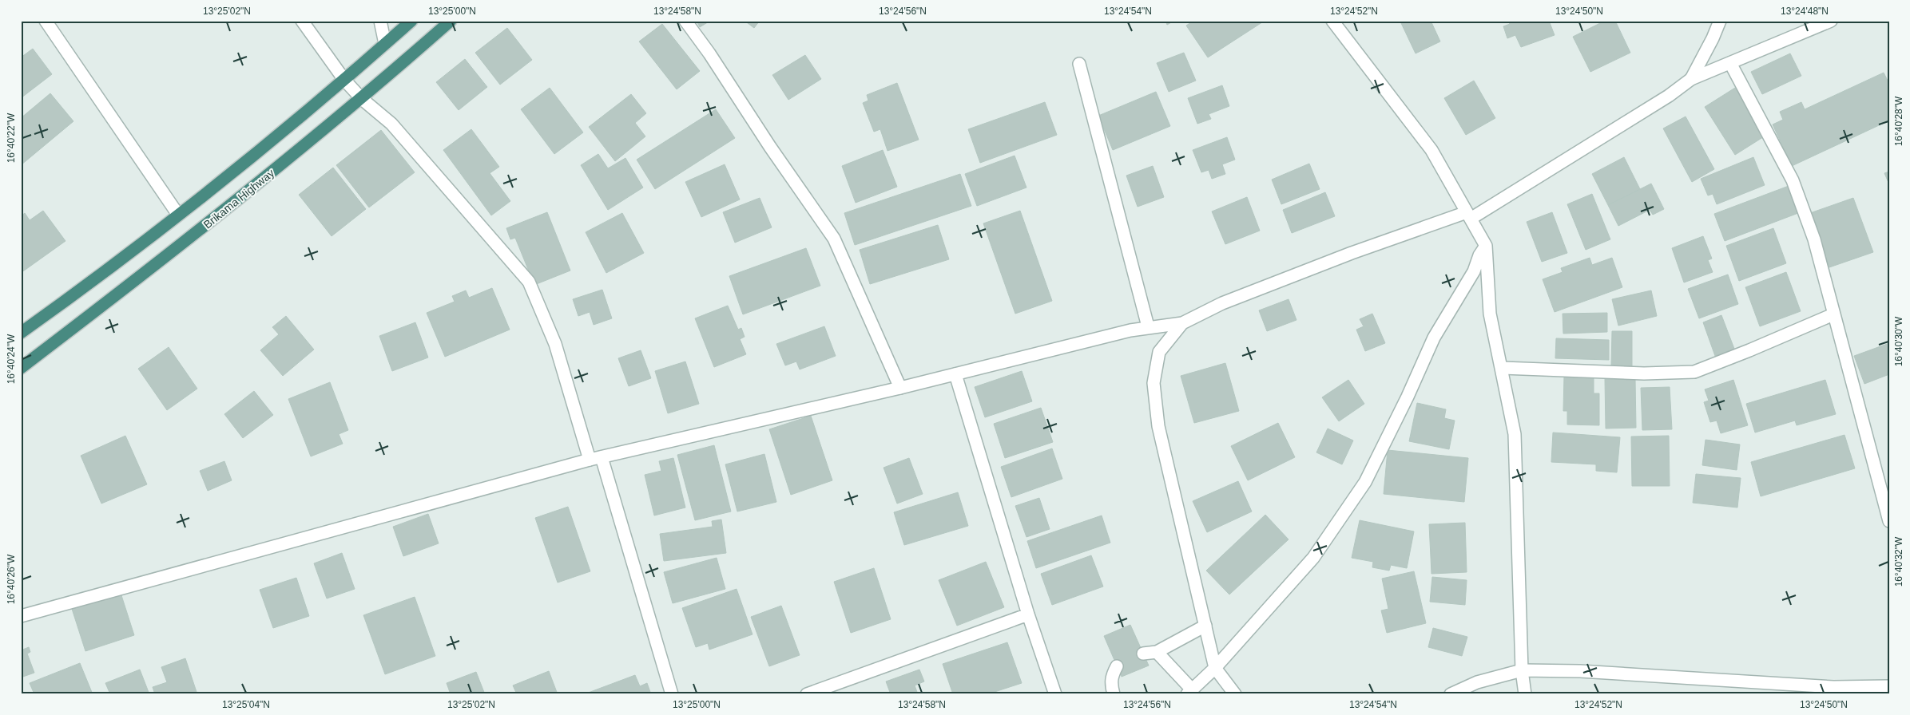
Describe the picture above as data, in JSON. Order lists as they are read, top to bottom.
{
  "streets": {
    "highway": ["Brikama Highway"]
  },
  "coordinates": [
    "13°25'02\"N",
    "13°25'00\"N",
    "13°24'58\"N",
    "13°24'56\"N",
    "13°24'54\"N",
    "13°24'52\"N",
    "13°24'50\"N",
    "13°24'48\"N",
    "16°40'28\"W",
    "16°40'22\"W",
    "16°40'30\"W",
    "16°40'24\"W",
    "16°40'32\"W",
    "16°40'26\"W",
    "13°25'04\"N"
  ]
}
